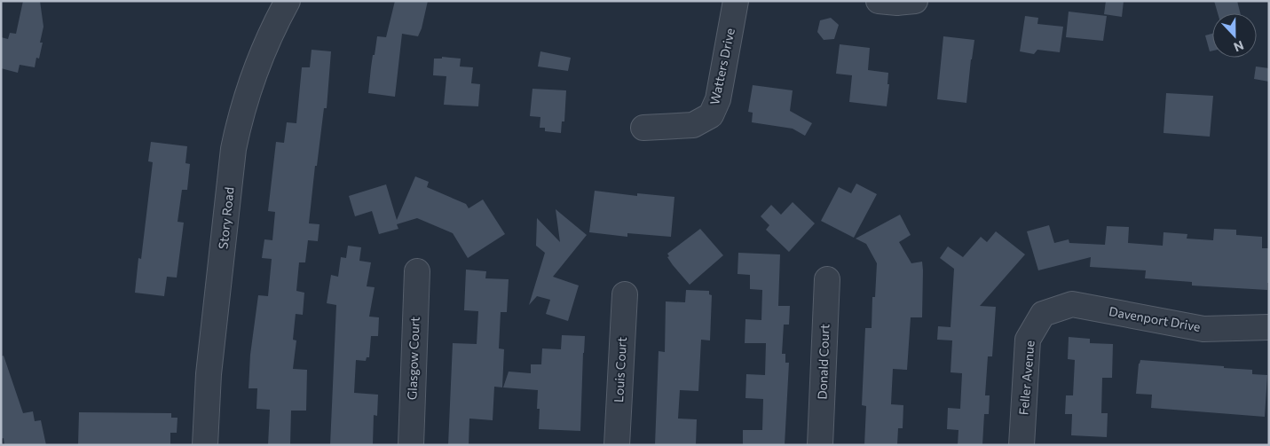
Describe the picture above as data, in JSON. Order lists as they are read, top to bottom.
{
  "streets": {
    "street": [
      "Watters Drive",
      "Story Road",
      "Davenport Drive",
      "Glasgow Court",
      "Donald Court",
      "Louis Court",
      "Feller Avenue"
    ]
  },
  "crossings": [
    ["Davenport Drive", "Feller Avenue"]
  ],
  "north": "bottom"
}
